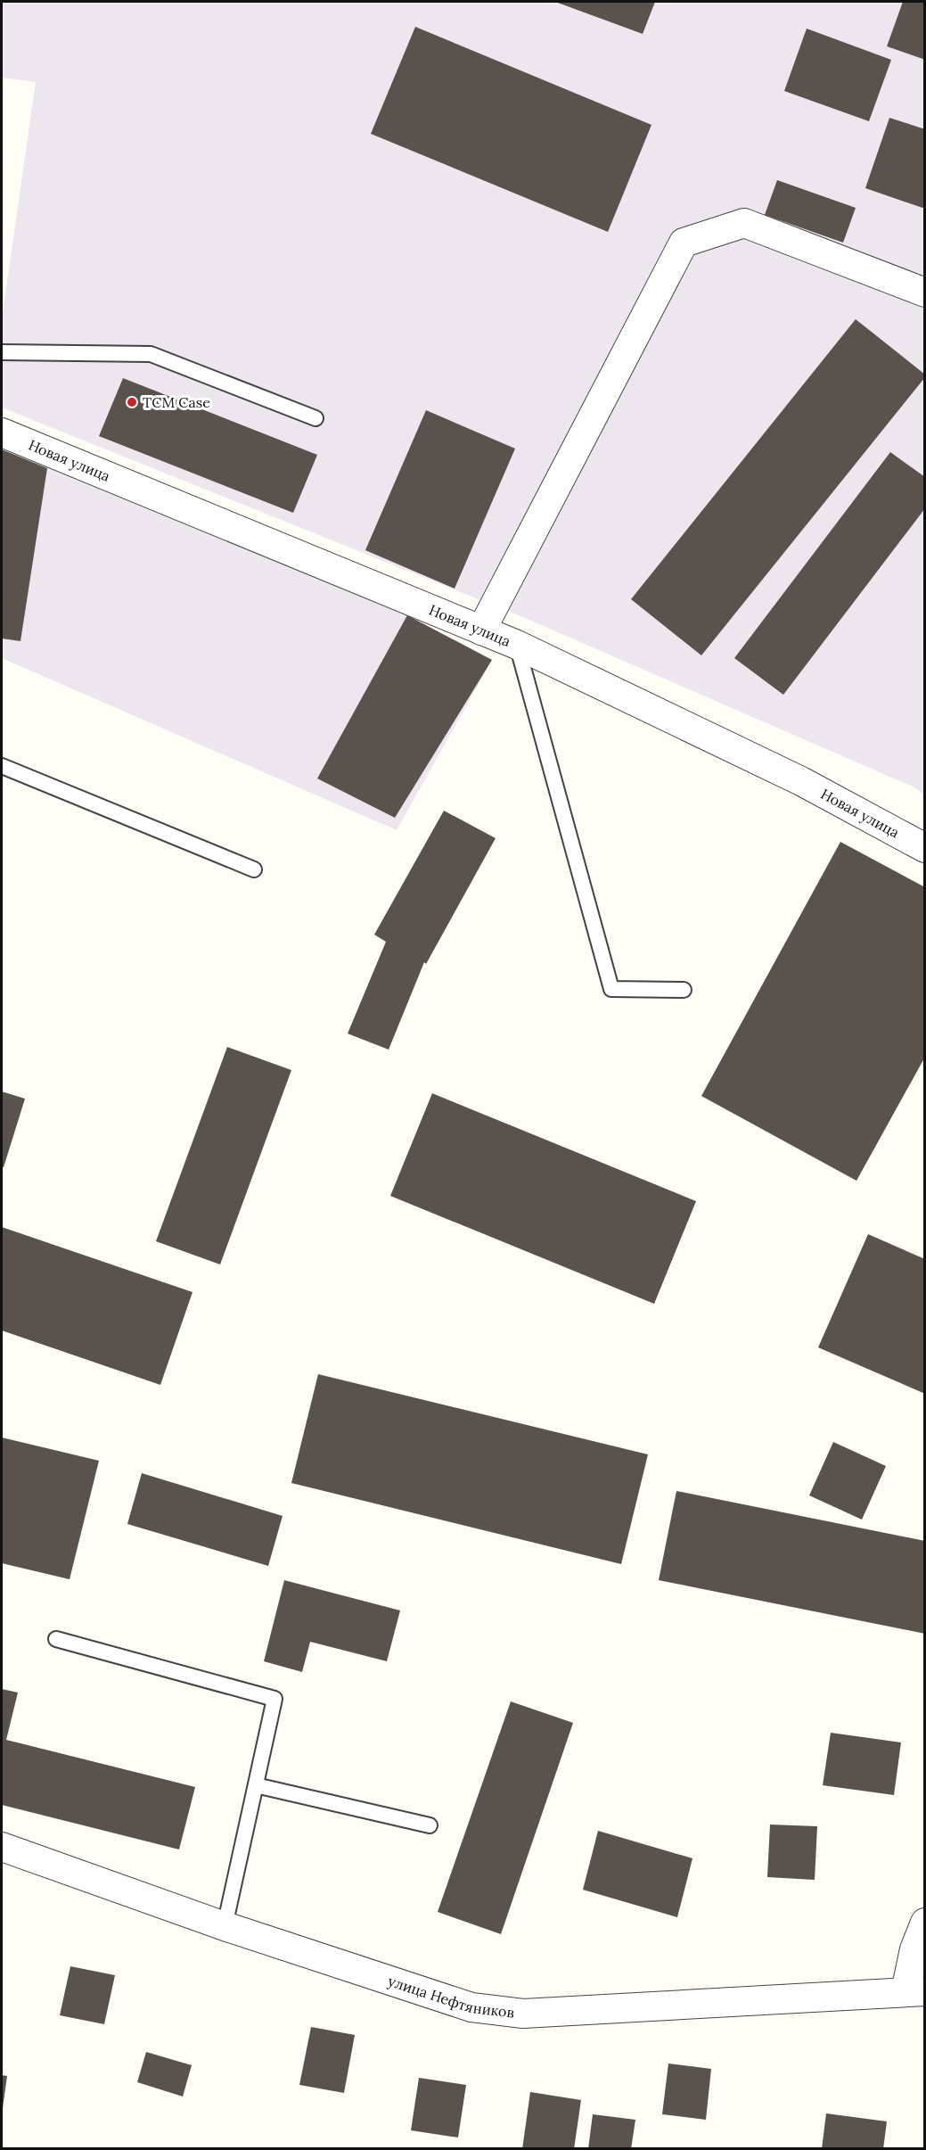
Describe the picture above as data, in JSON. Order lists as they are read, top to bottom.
{
  "streets": {
    "street": ["Новая улица", "улица Нефтяников"]
  },
  "places": ["ТСМ Case"]
}
